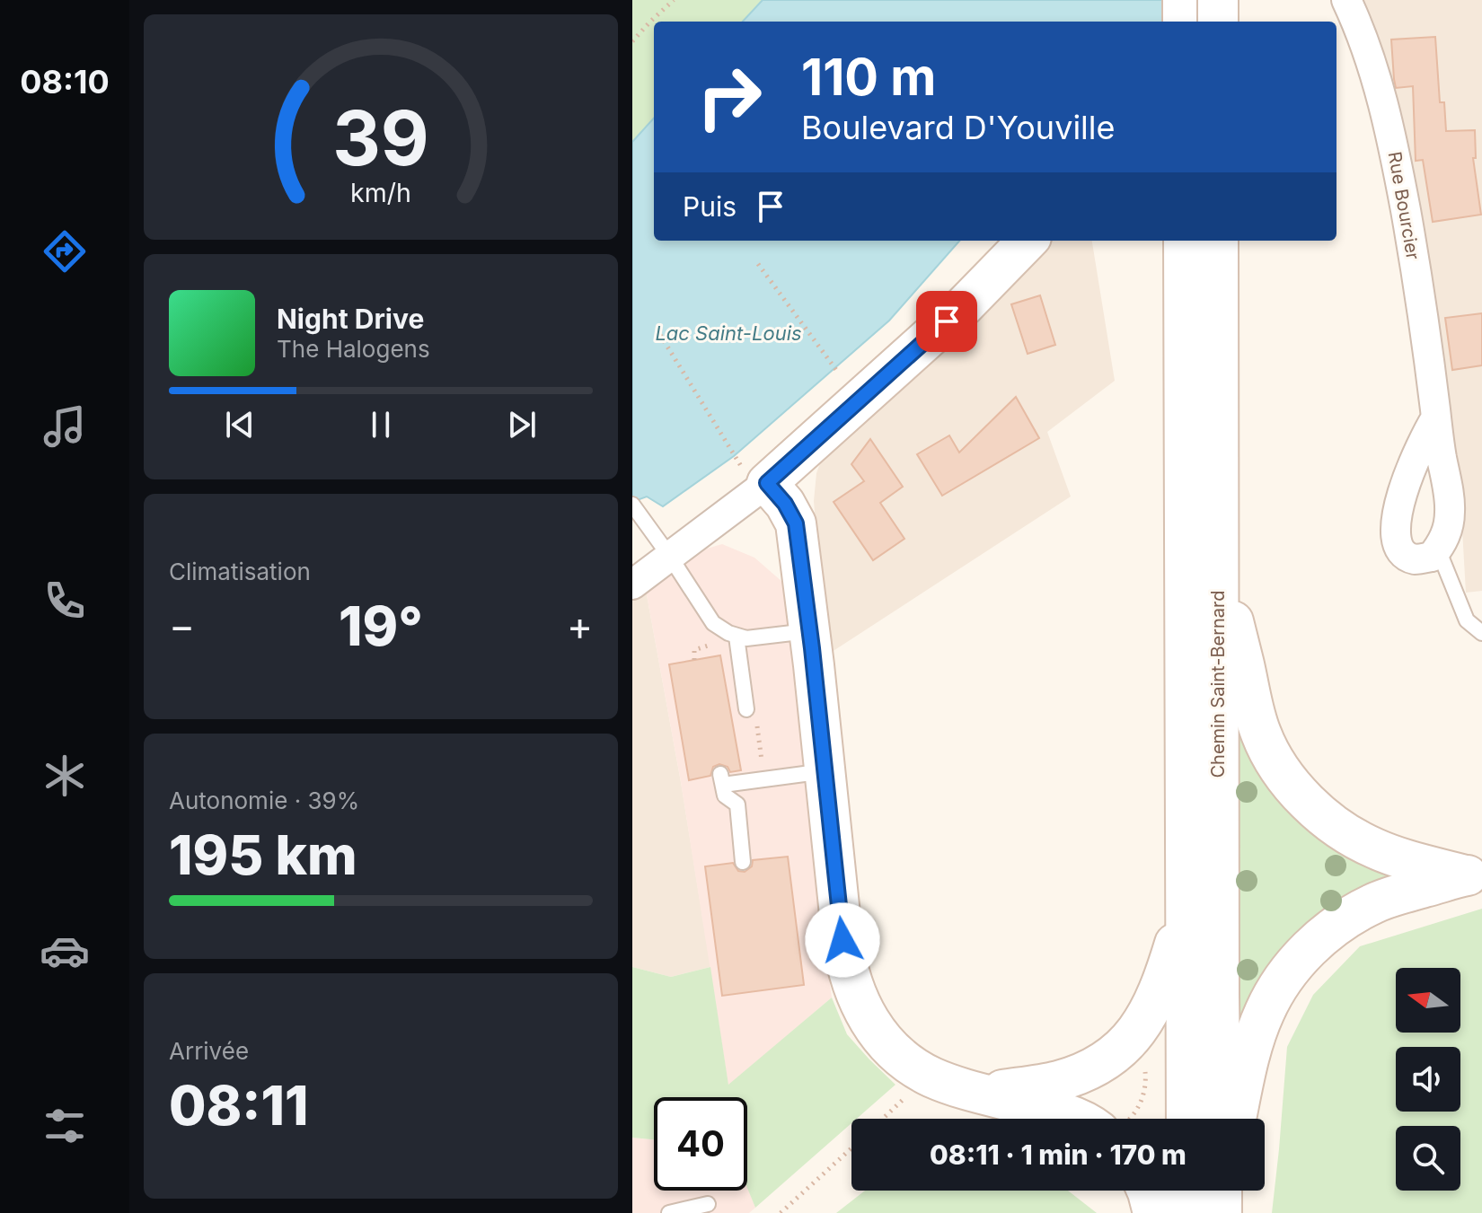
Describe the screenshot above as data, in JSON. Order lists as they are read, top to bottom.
{
  "streets": {
    "street": ["Rue Bourcier", "Chemin Saint-Bernard"]
  },
  "water": ["Lac Saint-Louis"],
  "north": "left",
  "page": {
    "tabs": "08:10",
    "turn": ["110 m", "Boulevard D'Youville"],
    "then": "Puis",
    "song": ["Night Drive", "The Halogens"],
    "tile": [
      "Climatisation",
      ["Autonomie · 39%", "195 km"],
      ["Arrivée", "08:11"]
    ],
    "heat": ["−", "19°", "+"],
    "limit": "40",
    "trip": "08:11 · 1 min · 170 m",
    "gauge": ["39", "km/h"]
  }
}
